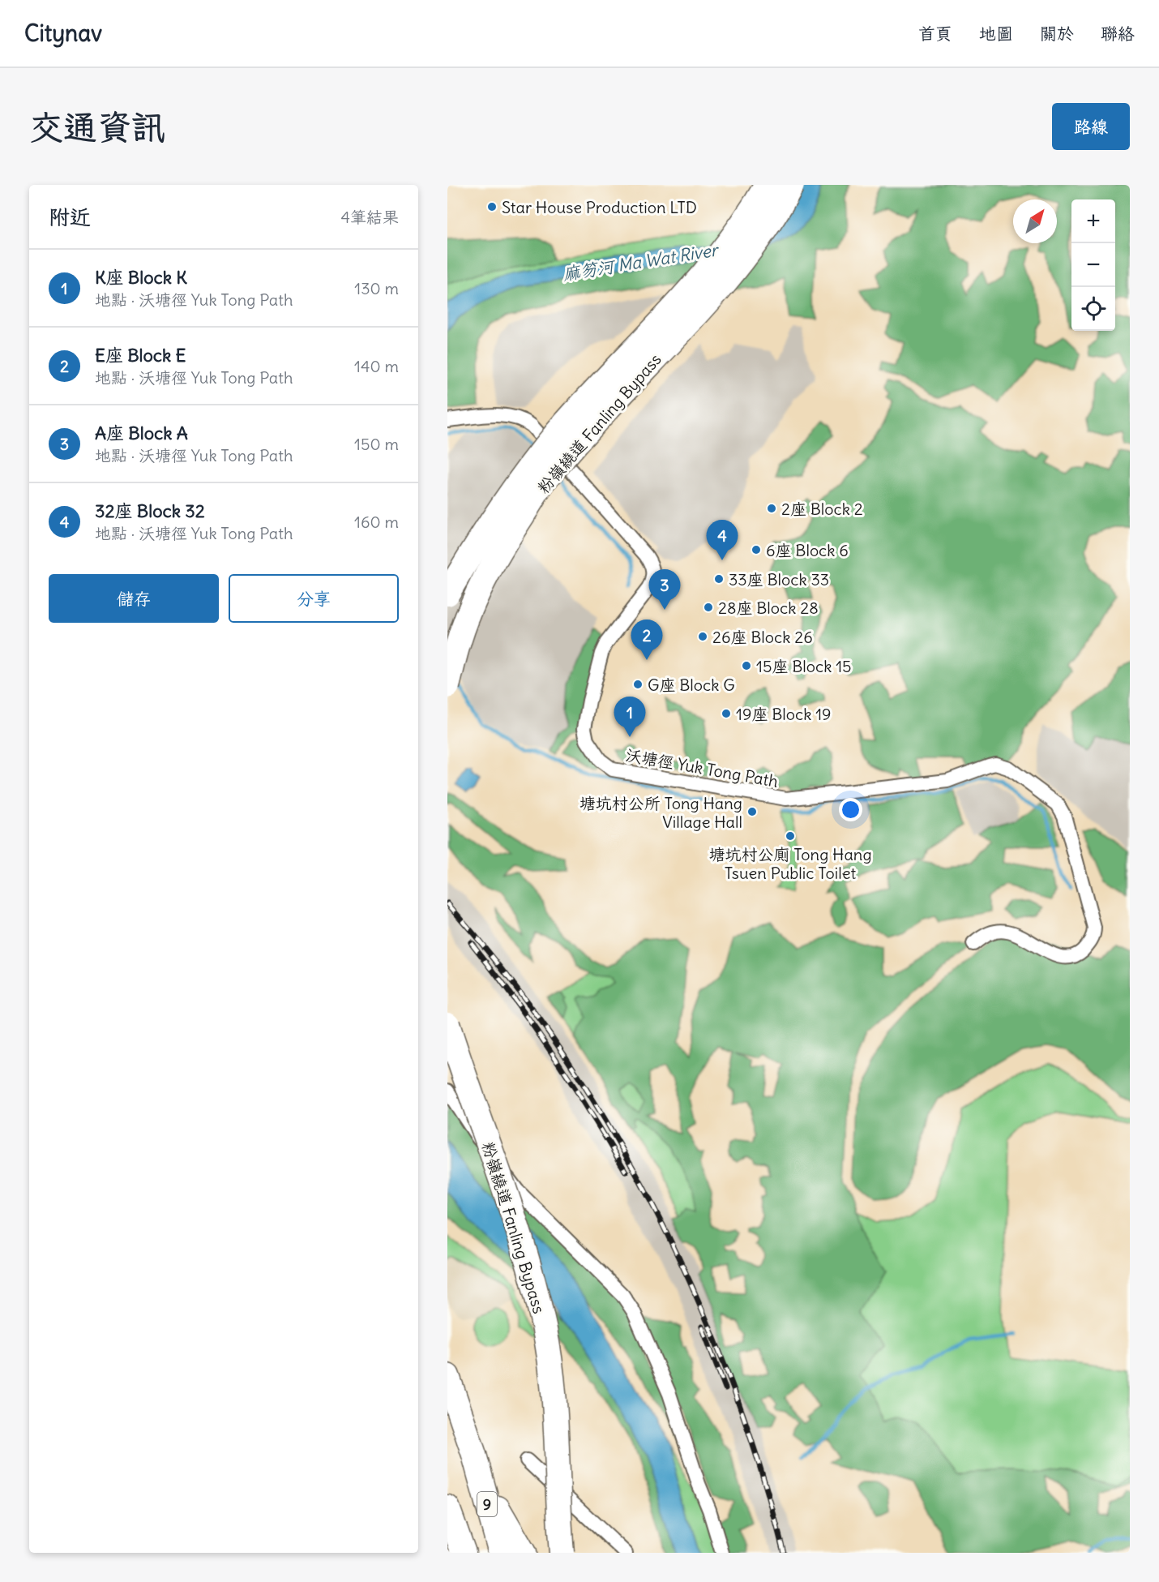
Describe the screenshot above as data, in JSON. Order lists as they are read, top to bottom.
{
  "streets": {
    "highway": ["粉嶺繞道 Fanling Bypass", "9"],
    "street": ["沃塘徑 Yuk Tong Path"]
  },
  "water": ["麻笏河 Ma Wat River"],
  "places": [
    "Star House Production LTD",
    "2座 Block 2",
    "6座 Block 6",
    "33座 Block 33",
    "28座 Block 28",
    "26座 Block 26",
    "15座 Block 15",
    "G座 Block G",
    "19座 Block 19",
    "塘坑村公所 Tong Hang Village Hall",
    "塘坑村公廁 Tong Hang Tsuen Public Toilet"
  ],
  "north": "top right",
  "page": {
    "header": "Citynav",
    "nav": [
      "首頁",
      "地圖",
      "關於",
      "聯絡"
    ],
    "buttons": [
      "路線",
      ["儲存", "分享"]
    ],
    "title": "交通資訊",
    "heading": ["附近", "4筆結果"],
    "map_buttons": ["+", "−"],
    "list": [
      {
        "mark": "1",
        "name": "K座 Block K",
        "note": "地點 · 沃塘徑 Yuk Tong Path",
        "value": "130 m"
      },
      {
        "mark": "2",
        "name": "E座 Block E",
        "note": "地點 · 沃塘徑 Yuk Tong Path",
        "value": "140 m"
      },
      {
        "mark": "3",
        "name": "A座 Block A",
        "note": "地點 · 沃塘徑 Yuk Tong Path",
        "value": "150 m"
      },
      {
        "mark": "4",
        "name": "32座 Block 32",
        "note": "地點 · 沃塘徑 Yuk Tong Path",
        "value": "160 m"
      }
    ],
    "pins": [
      "4",
      "3",
      "2",
      "1"
    ]
  }
}
